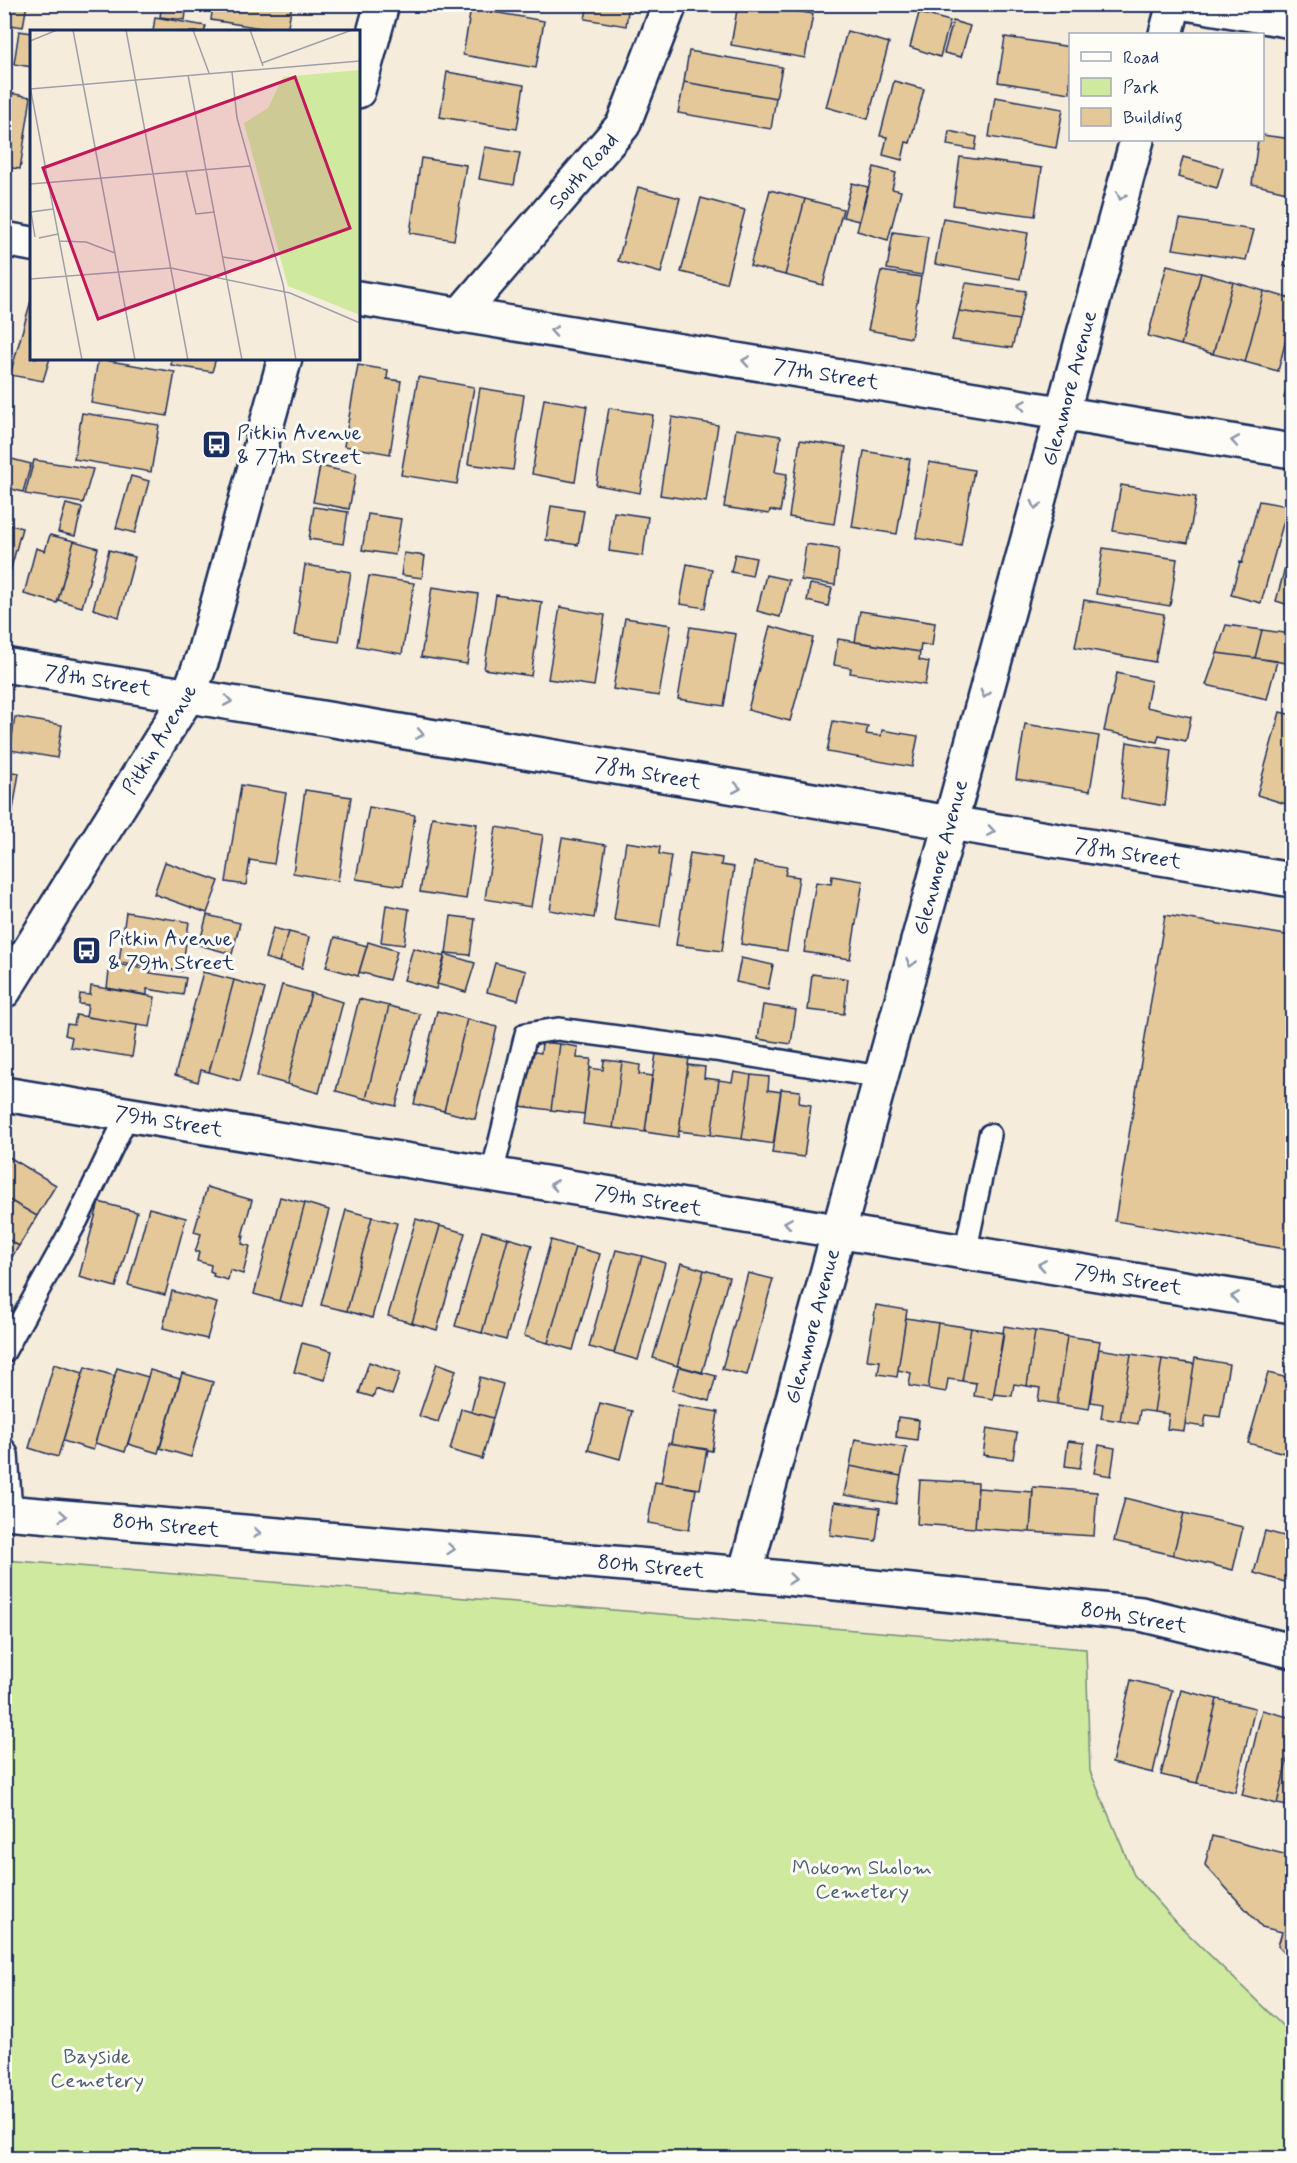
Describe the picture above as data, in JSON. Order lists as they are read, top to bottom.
{
  "streets": {
    "street": [
      "South Road",
      "77th Street",
      "Glenmore Avenue",
      "78th Street",
      "Pitkin Avenue",
      "79th Street",
      "80th Street"
    ]
  },
  "crossings": [
    ["South Road", "77th Street"],
    ["77th Street", "Glenmore Avenue"],
    ["Glenmore Avenue", "78th Street"],
    ["Glenmore Avenue", "79th Street"],
    ["Glenmore Avenue", "80th Street"],
    ["78th Street", "Pitkin Avenue"]
  ],
  "one_way": [
    "77th Street",
    "Glenmore Avenue",
    "78th Street",
    "79th Street",
    "80th Street"
  ],
  "parks": ["Mokom Sholom Cemetery", "Bayside Cemetery"],
  "places": {
    "bus stop": ["Pitkin Avenue & 77th Street", "Pitkin Avenue & 79th Street"]
  },
  "legend": ["Road", "Park", "Building"]
}
